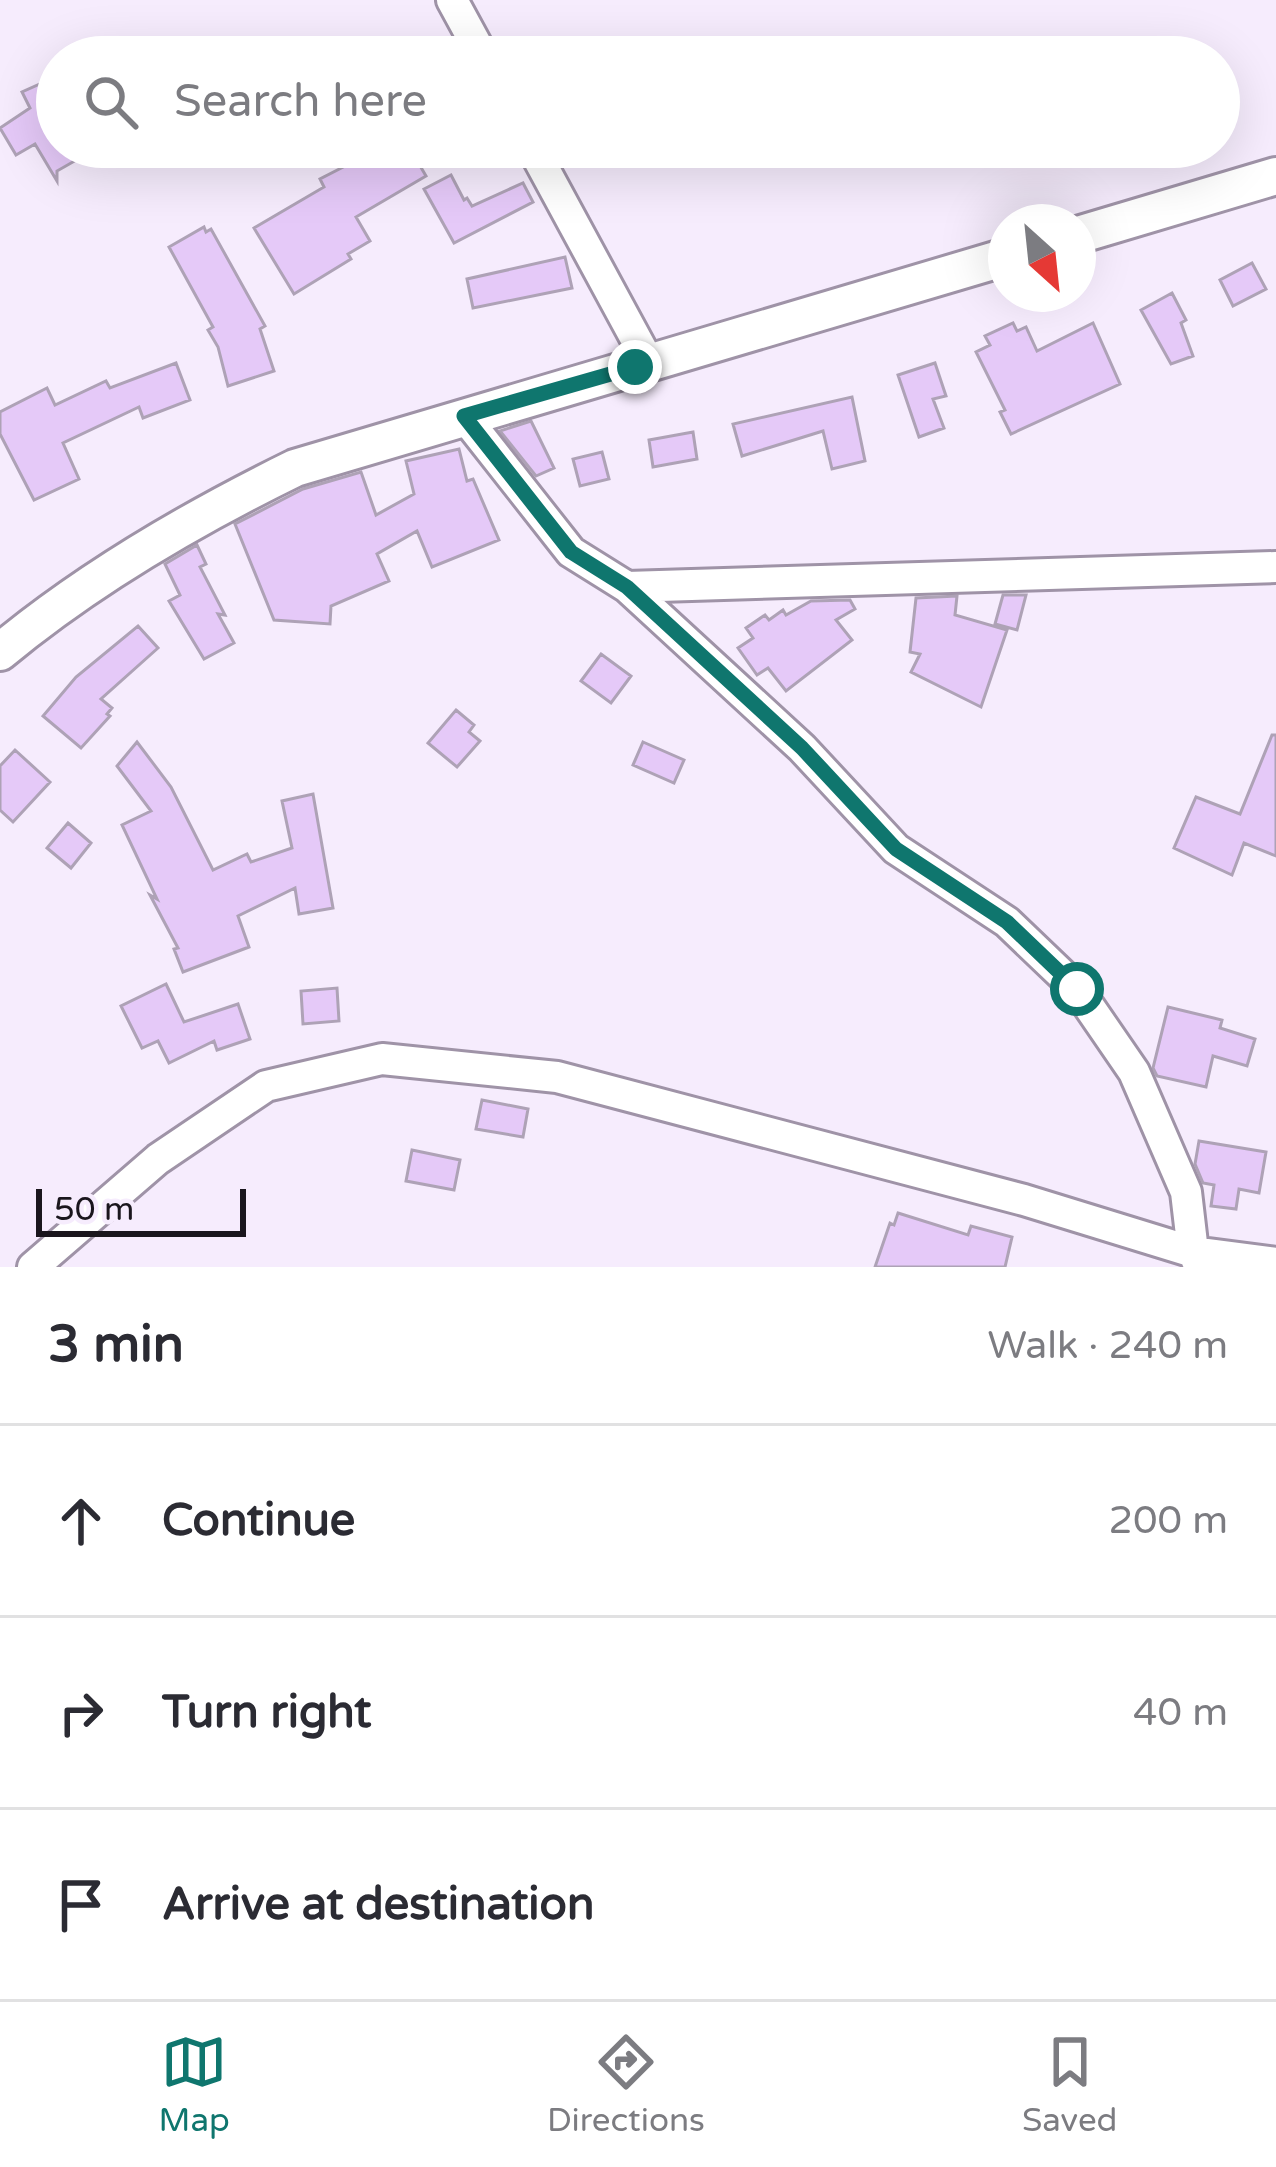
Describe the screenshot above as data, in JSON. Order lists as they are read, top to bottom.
{
  "scale_bar": "50 m",
  "north": "bottom right",
  "page": {
    "search": "Search here",
    "scale": "50 m",
    "heading": ["3 min", "Walk · 240 m"],
    "list": [
      ["Continue", "200 m"],
      ["Turn right", "40 m"],
      "Arrive at destination"
    ],
    "nav": ["Map", "Directions", "Saved"]
  }
}
